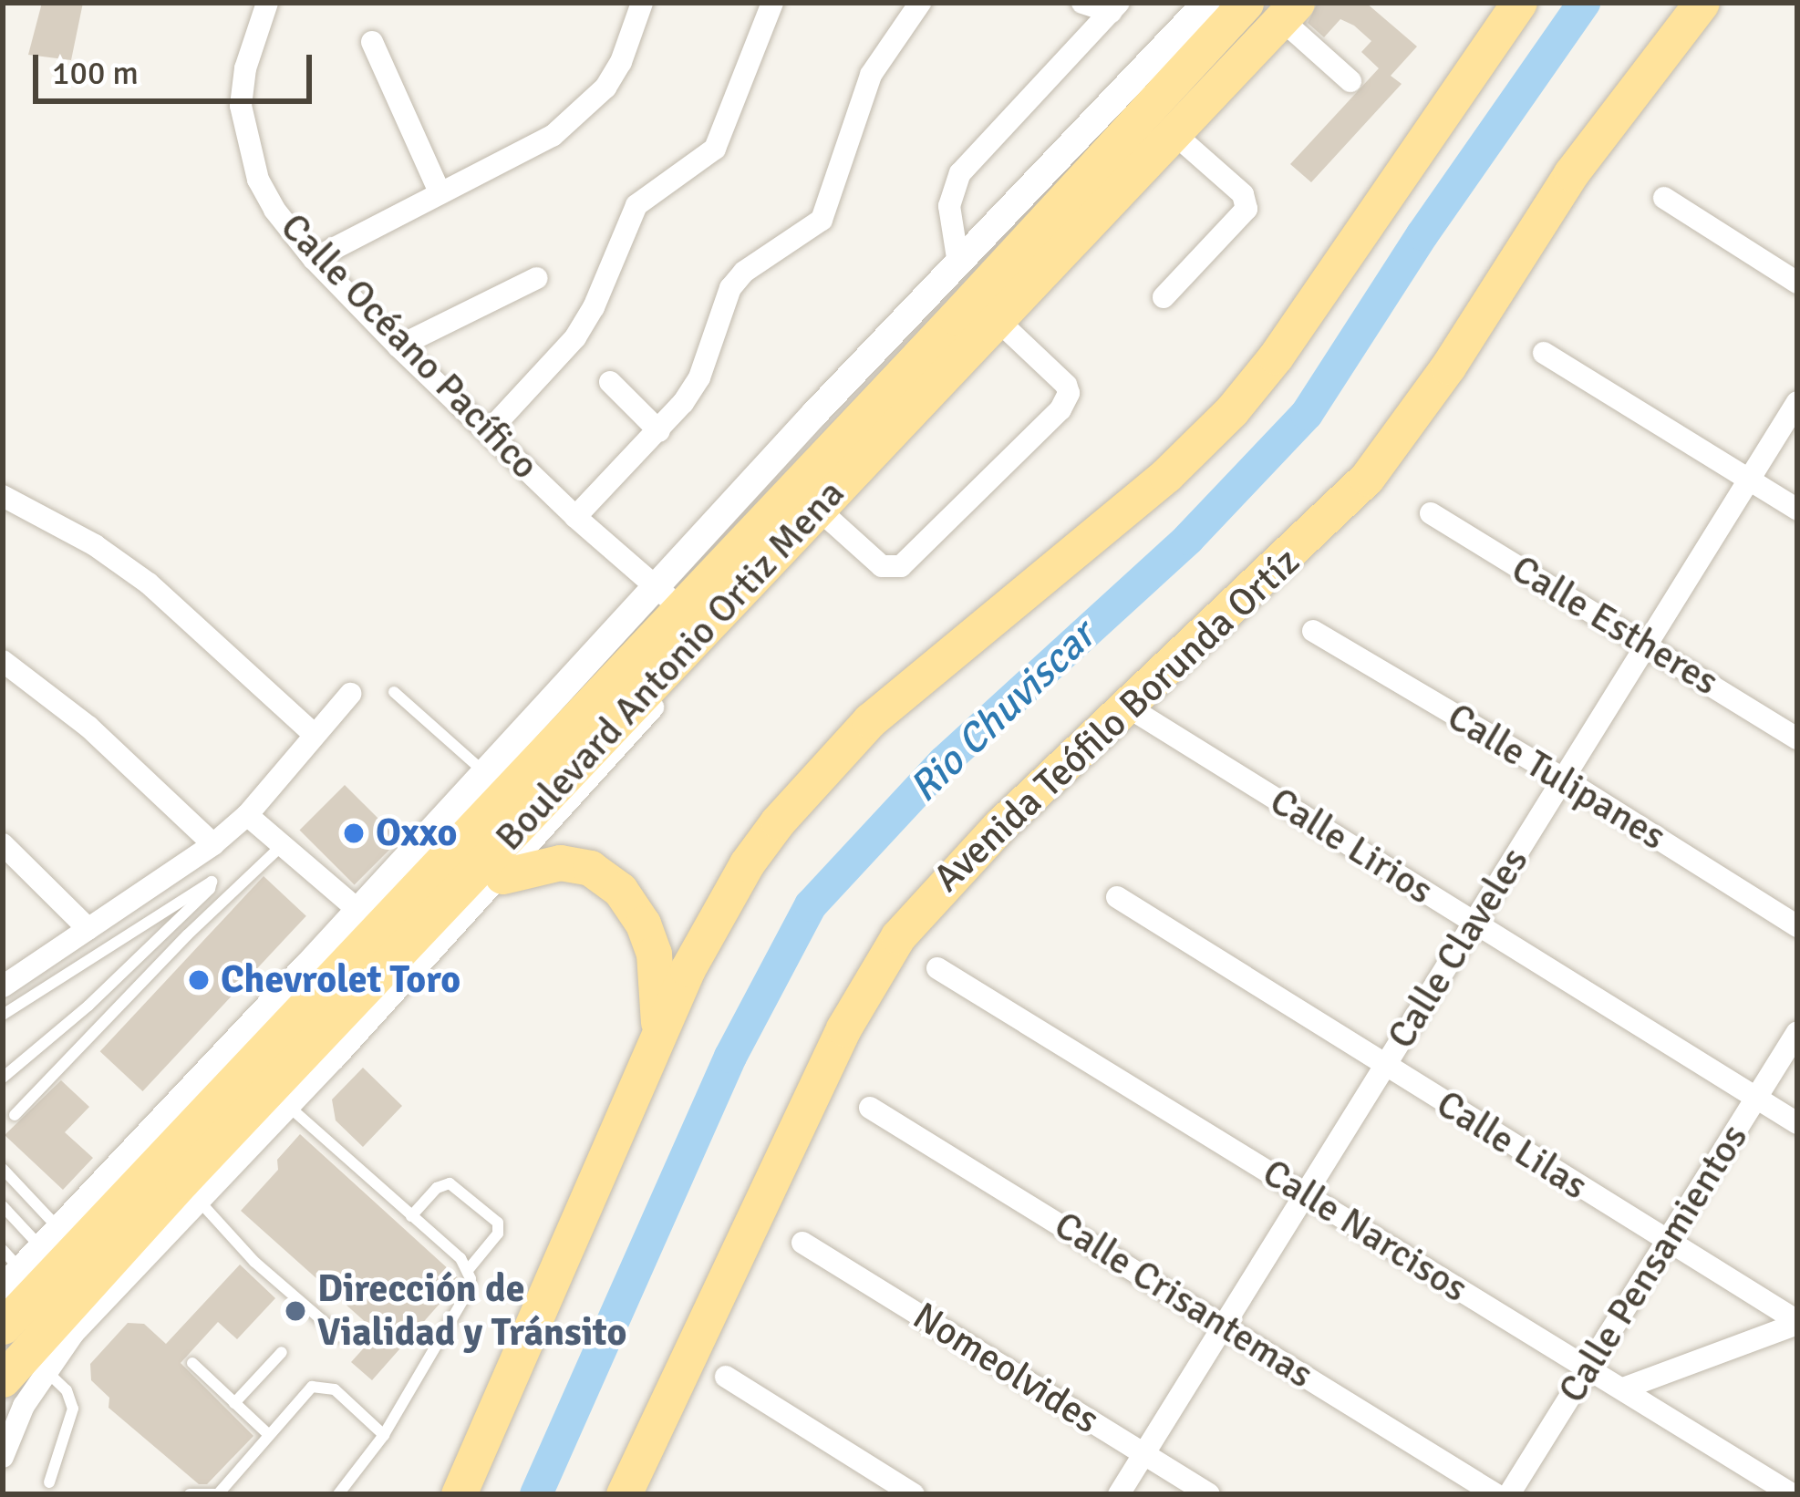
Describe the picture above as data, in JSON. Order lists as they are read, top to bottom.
{
  "streets": {
    "main road": ["Boulevard Antonio Ortiz Mena", "Avenida Teófilo Borunda Ortíz"],
    "street": [
      "Calle Océano Pacífico",
      "Calle Estheres",
      "Calle Tulipanes",
      "Calle Lirios",
      "Calle Claveles",
      "Calle Lilas",
      "Calle Narcisos",
      "Calle Pensamientos",
      "Calle Crisantemas",
      "Nomeolvides"
    ]
  },
  "crossings": [
    ["Calle Océano Pacífico", "Boulevard Antonio Ortiz Mena"],
    ["Calle Estheres", "Calle Claveles"],
    ["Avenida Teófilo Borunda Ortíz", "Calle Lirios"],
    ["Calle Tulipanes", "Calle Claveles"],
    ["Calle Lirios", "Calle Claveles"],
    ["Calle Lirios", "Calle Pensamientos"],
    ["Calle Claveles", "Calle Lilas"],
    ["Calle Claveles", "Calle Narcisos"],
    ["Calle Claveles", "Calle Crisantemas"],
    ["Calle Claveles", "Nomeolvides"],
    ["Calle Lilas", "Calle Pensamientos"],
    ["Calle Narcisos", "Calle Pensamientos"]
  ],
  "water": ["Rio Chuviscar"],
  "places": ["Oxxo", "Chevrolet Toro", "Dirección de Vialidad y Tránsito"],
  "scale_bar": "100 m"
}
